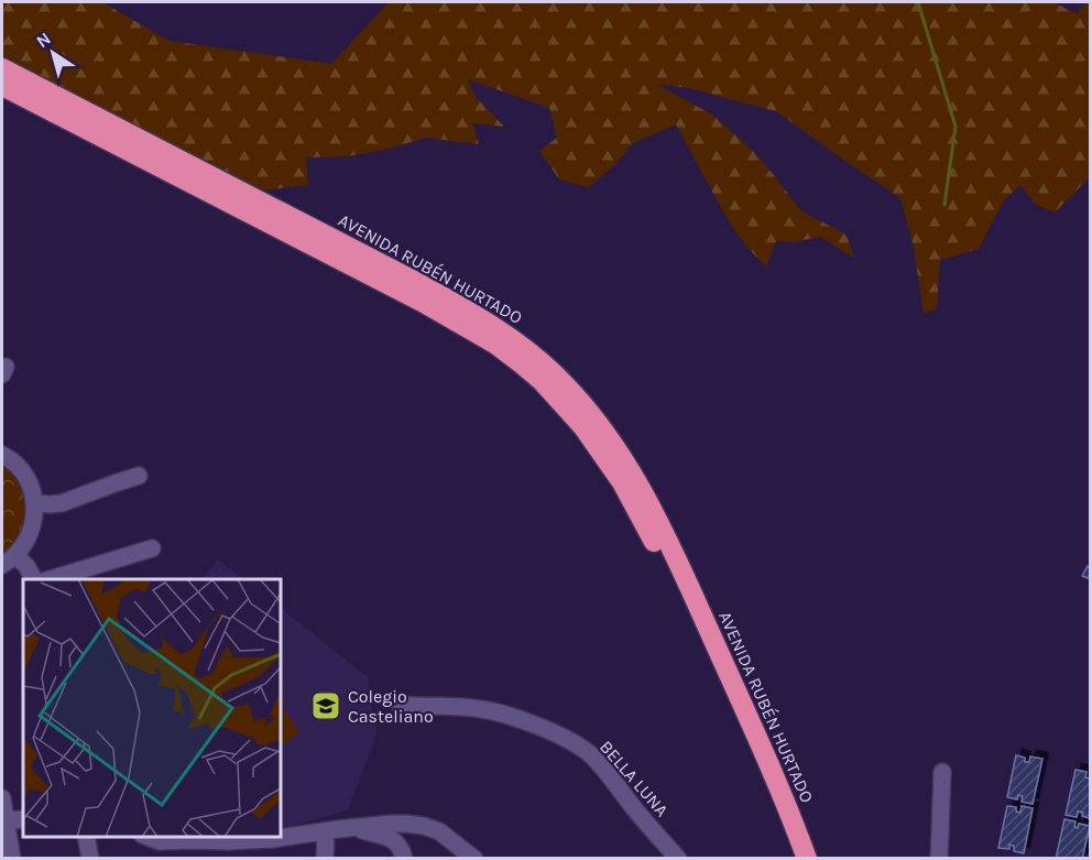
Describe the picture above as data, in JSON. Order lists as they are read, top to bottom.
{
  "streets": {
    "highway": ["AVENIDA RUBÉN HURTADO"],
    "street": ["BELLA LUNA"]
  },
  "places": {
    "school or university": ["Colegio Casteliano"]
  },
  "north": "top left"
}
